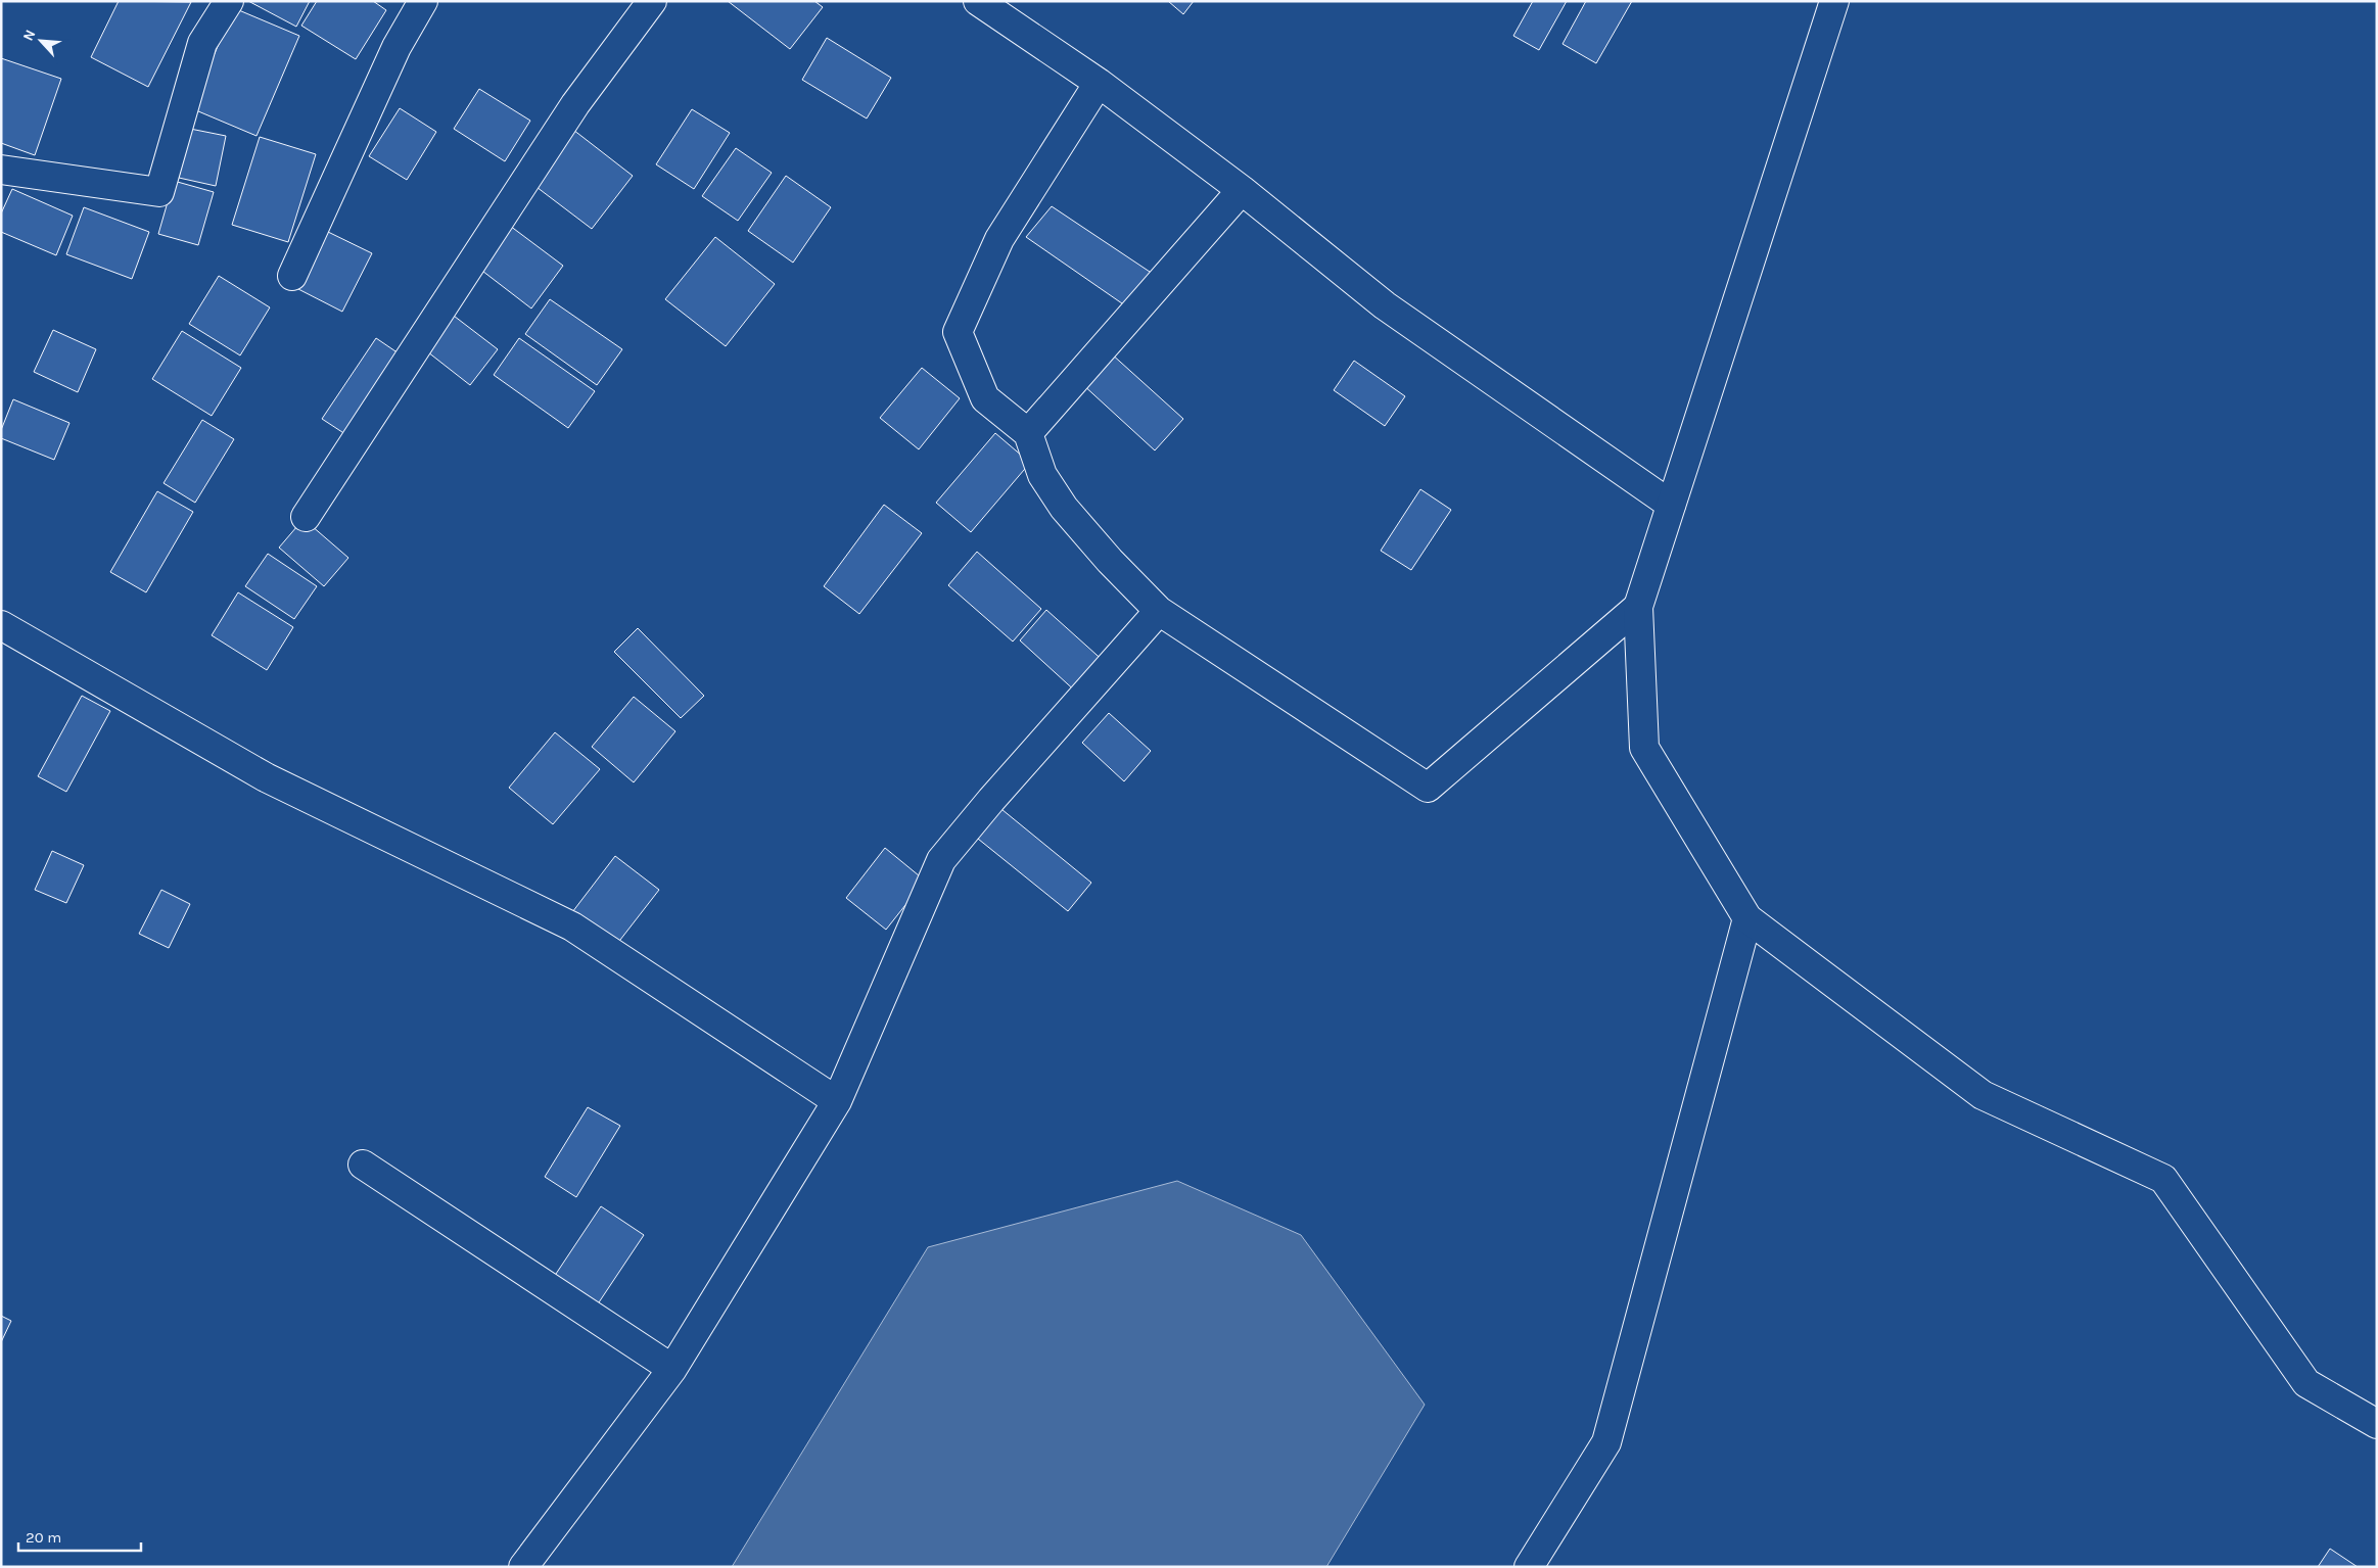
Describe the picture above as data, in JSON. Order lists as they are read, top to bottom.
{
  "scale_bar": "20 m",
  "north": "top left"
}
